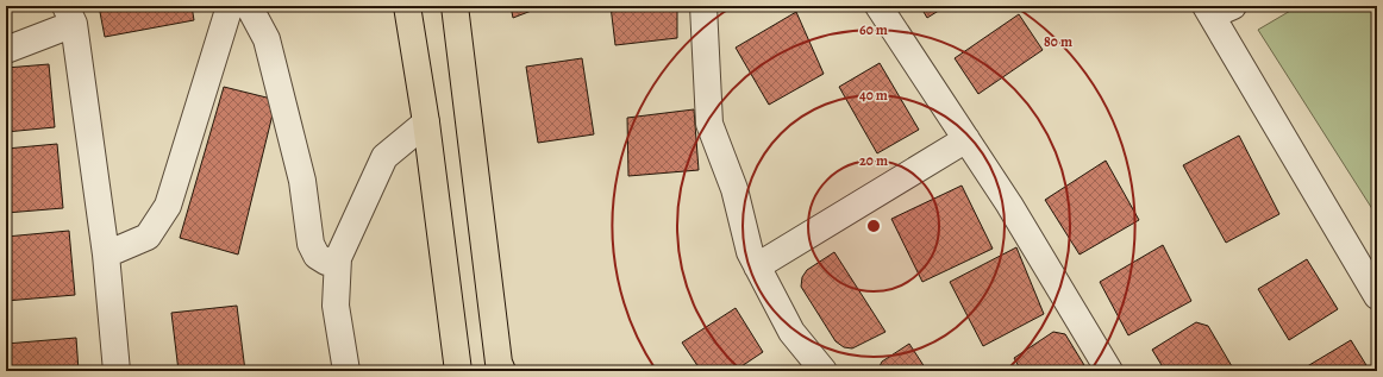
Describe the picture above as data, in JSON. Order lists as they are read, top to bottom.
{
  "rings": [
    "60 m",
    "80 m",
    "40 m",
    "20 m"
  ]
}
